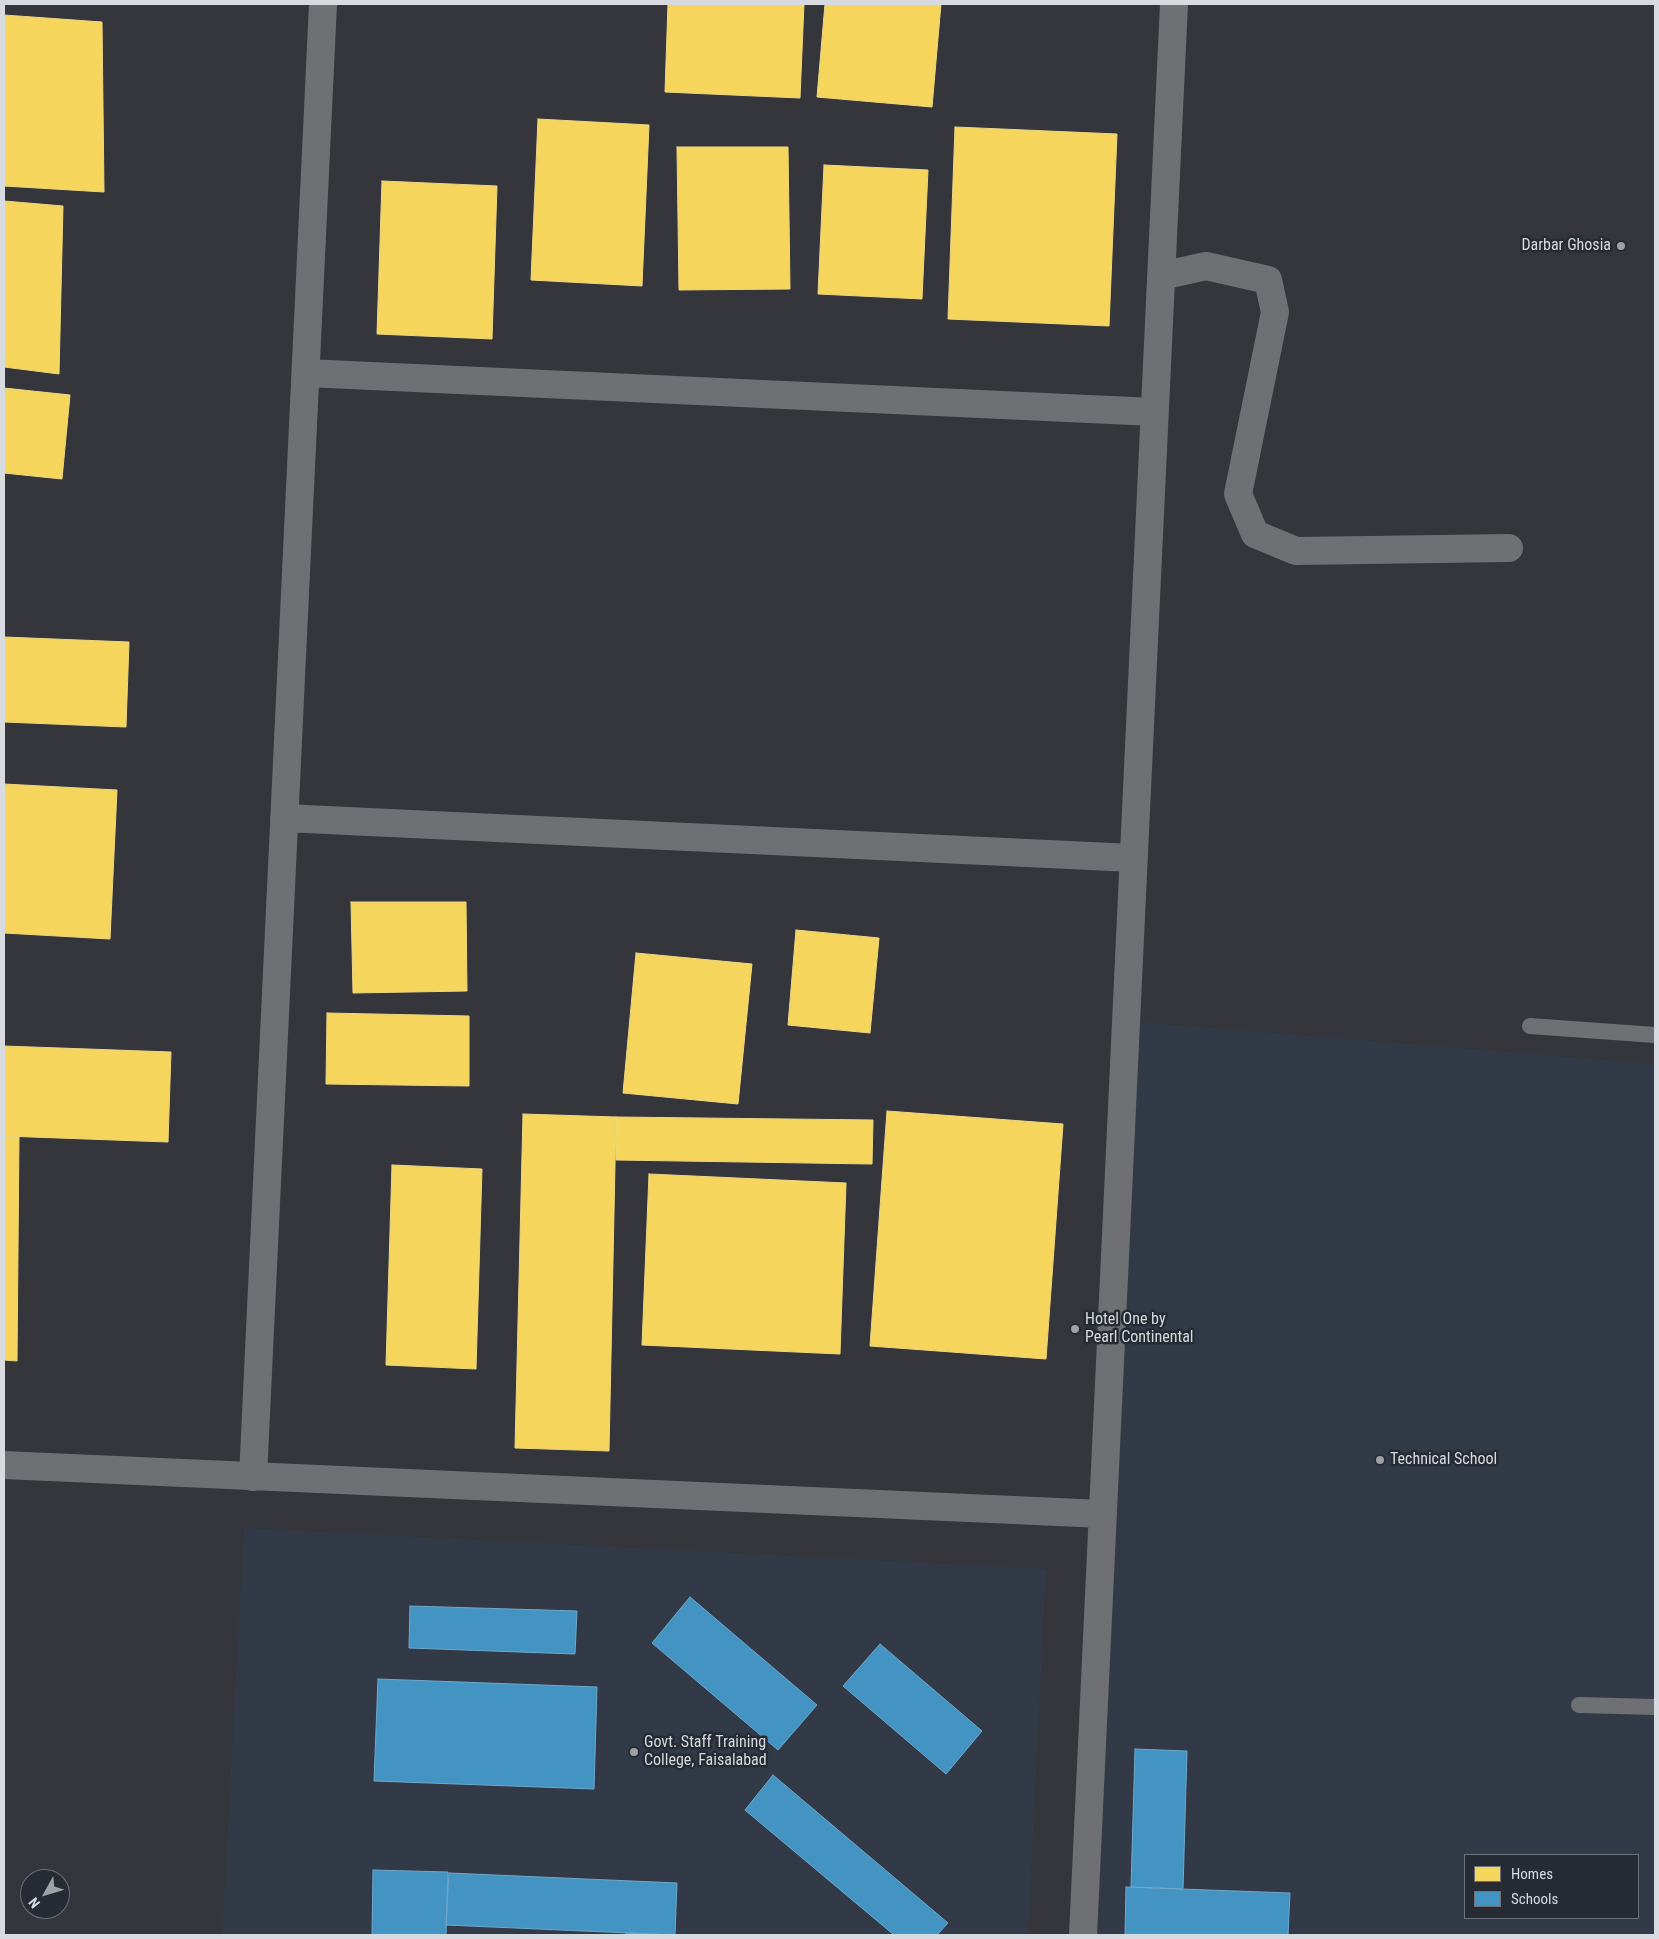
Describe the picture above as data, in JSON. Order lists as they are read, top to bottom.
{
  "places": [
    "Darbar Ghosia",
    "Hotel One by Pearl Continental",
    "Technical School",
    "Govt. Staff Training College, Faisalabad"
  ],
  "legend": ["Homes", "Schools"],
  "north": "bottom left"
}
